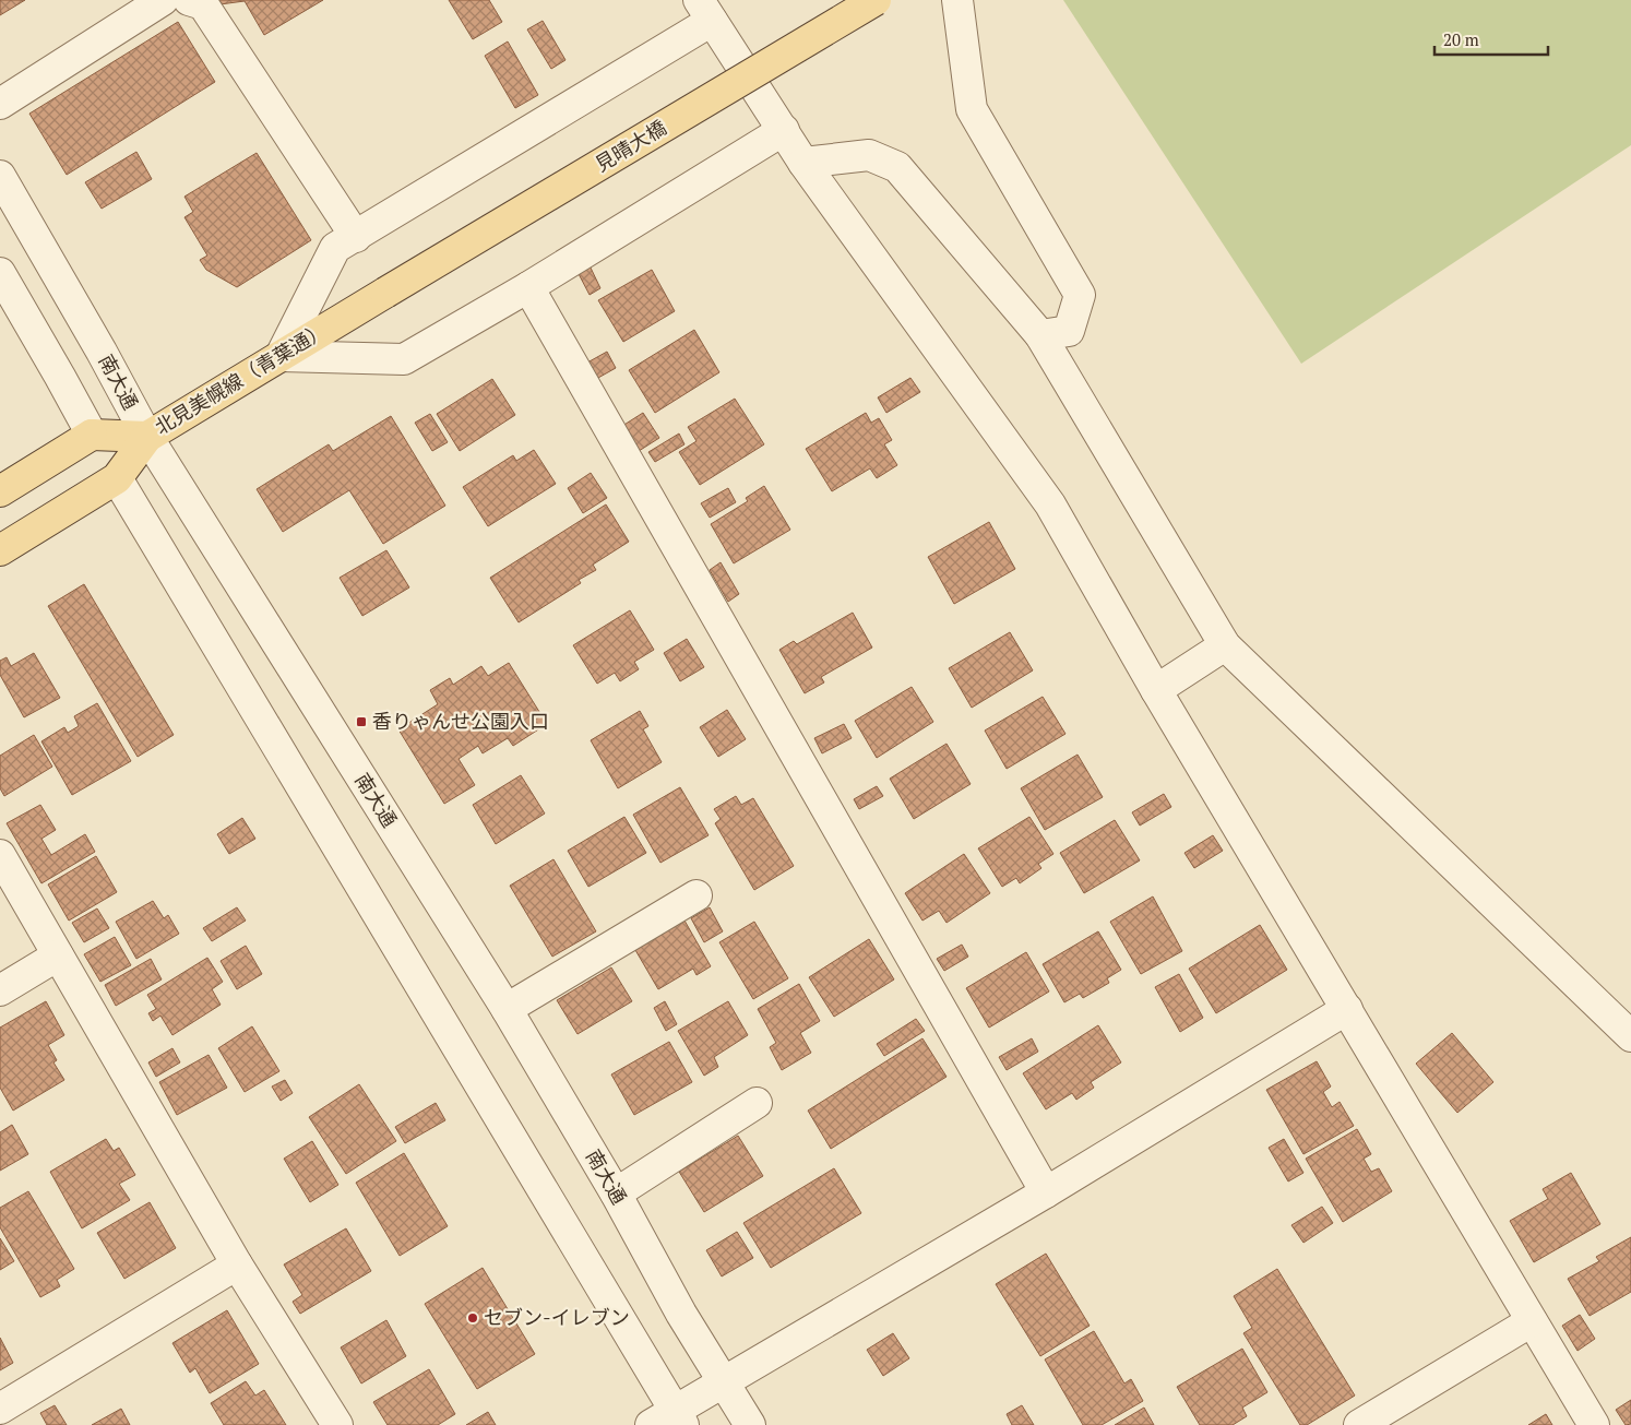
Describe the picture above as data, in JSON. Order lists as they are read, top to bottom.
{
  "streets": {
    "main road": ["見晴大橋", "北見美幌線（青葉通）"],
    "street": ["南大通"]
  },
  "crossings": [
    ["見晴大橋", "北見美幌線（青葉通）"],
    ["北見美幌線（青葉通）", "南大通"]
  ],
  "places": {
    "transit": ["香りゃんせ公園入口"],
    "other": ["セブン-イレブン"]
  },
  "scale_bar": "20 m"
}
